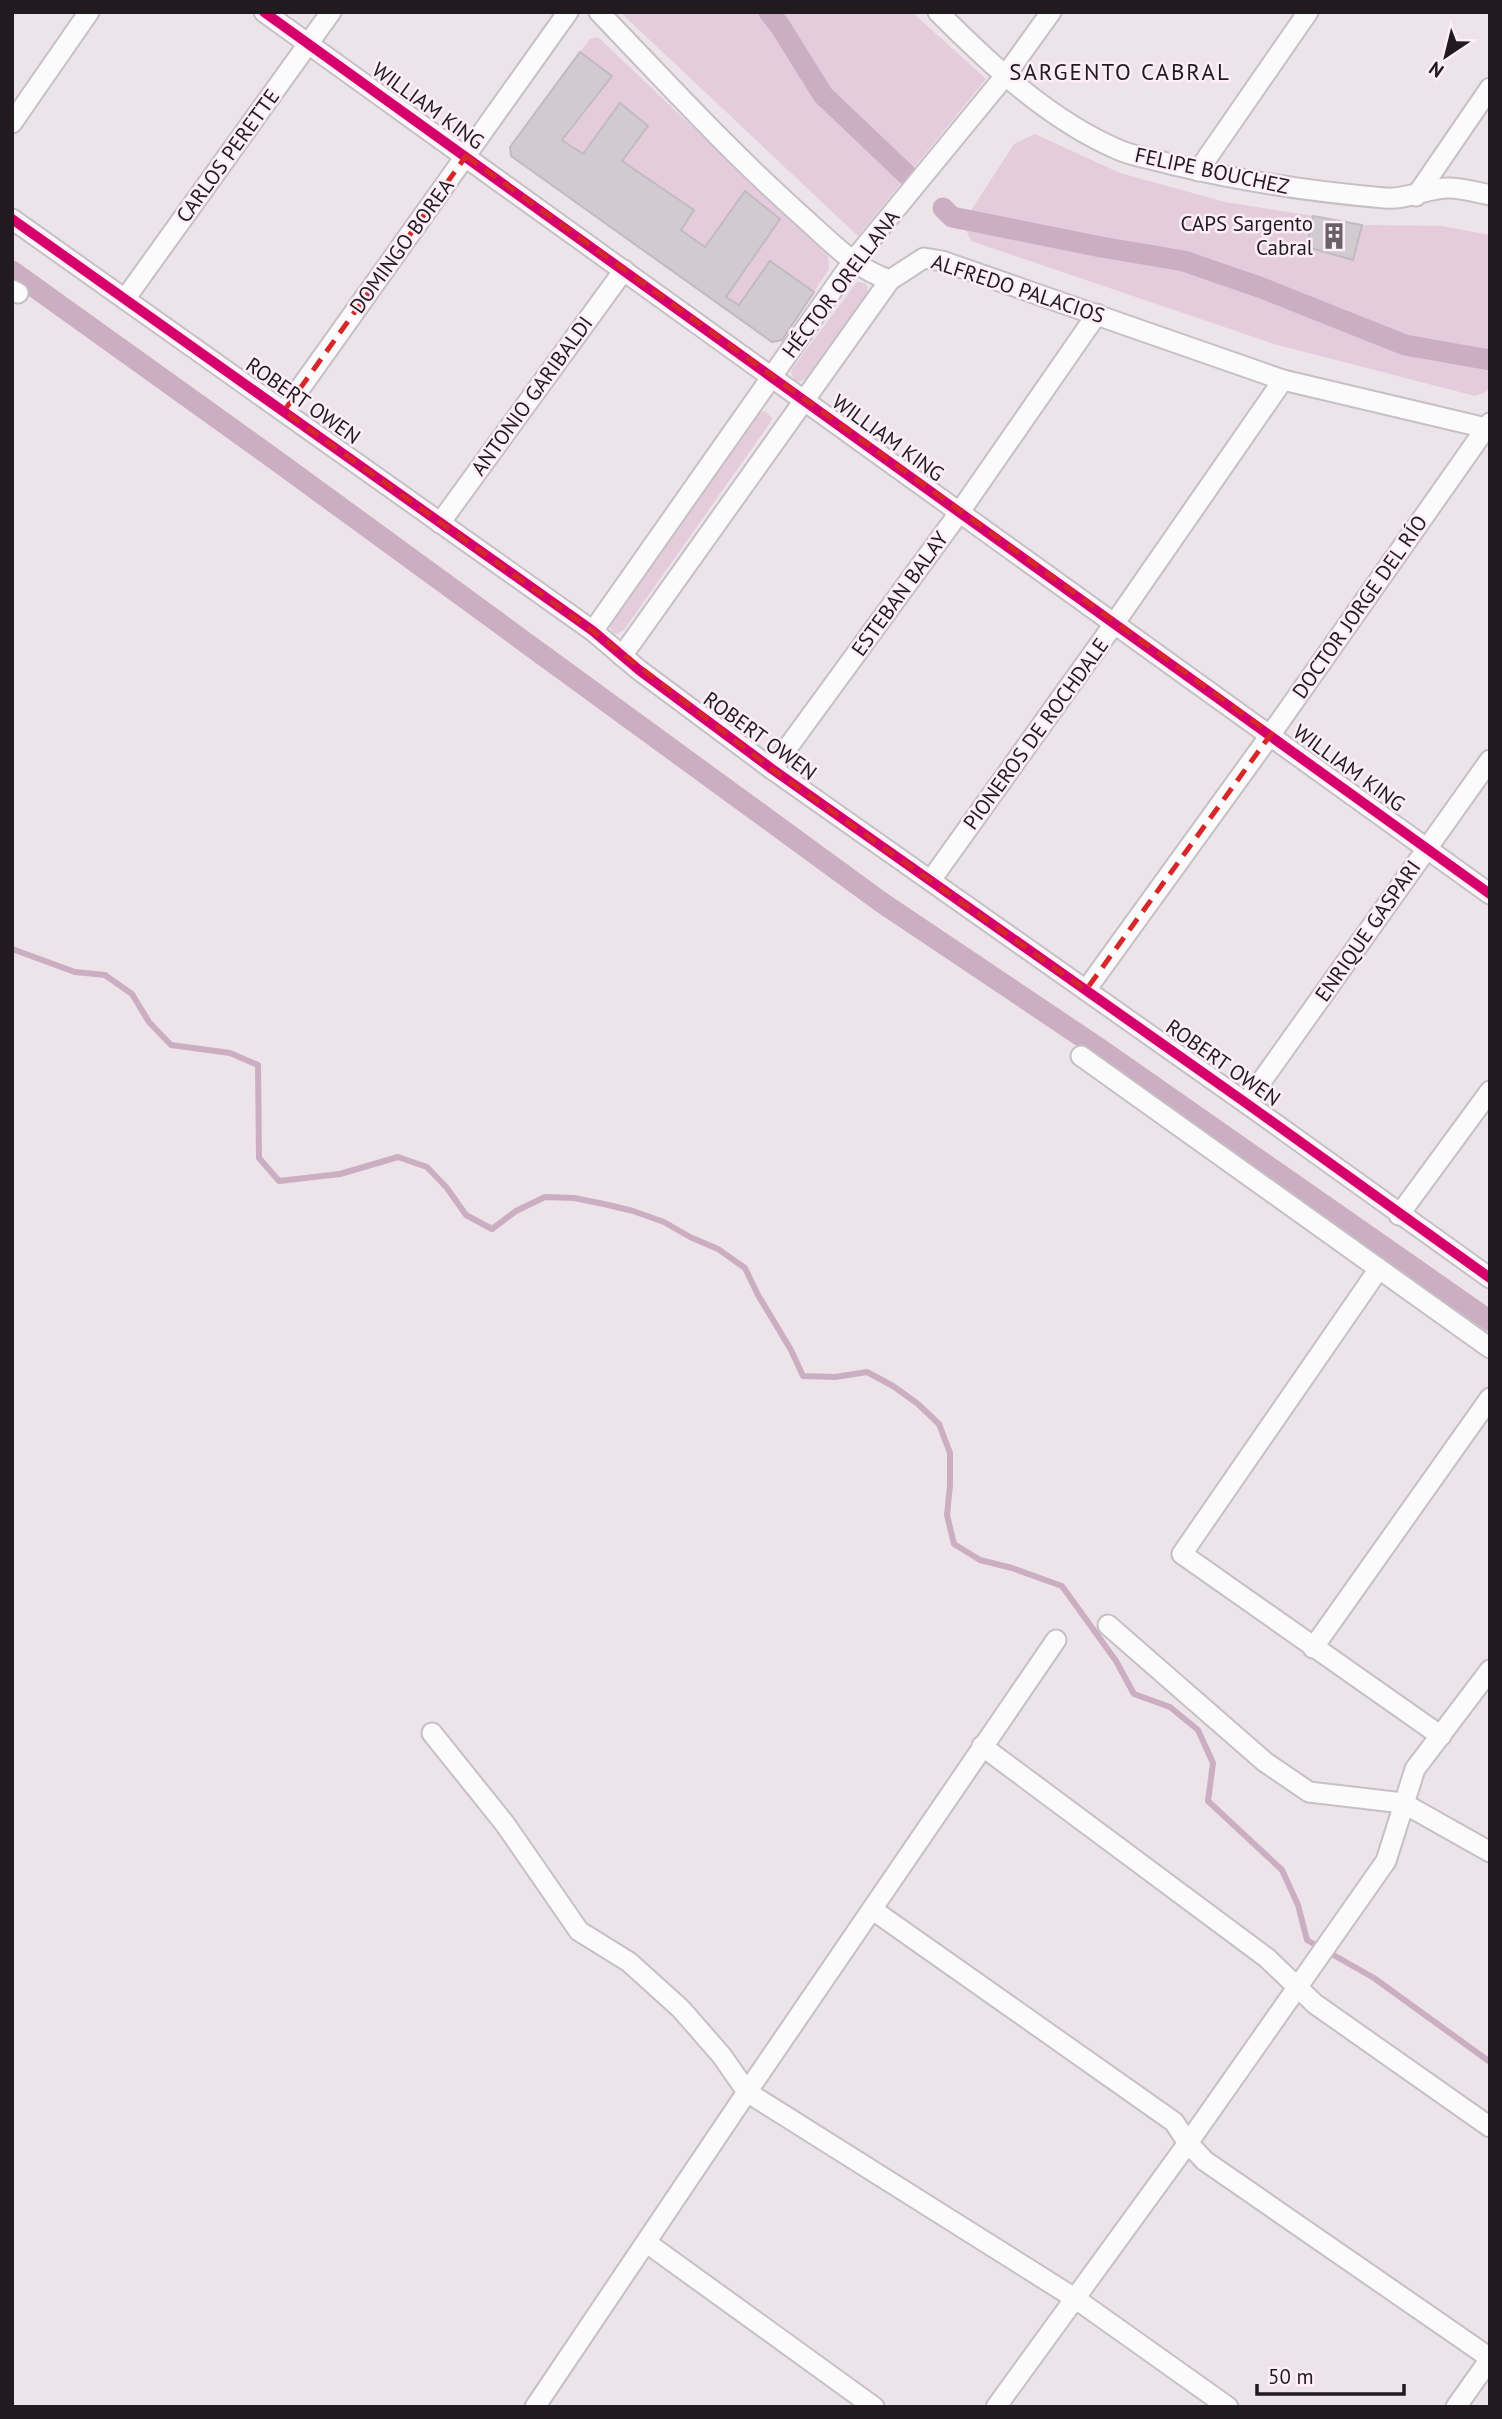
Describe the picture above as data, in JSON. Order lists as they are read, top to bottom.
{
  "streets": {
    "street": [
      "WILLIAM KING",
      "CARLOS PERETTE",
      "FELIPE BOUCHEZ",
      "DOMINGO BOREA",
      "HÉCTOR ORELLANA",
      "ALFREDO PALACIOS",
      "ANTONIO GARIBALDI",
      "ROBERT OWEN",
      "ESTEBAN BALAY",
      "DOCTOR JORGE DEL RÍO",
      "PIONEROS DE ROCHDALE",
      "ENRIQUE GASPARI"
    ]
  },
  "crossings": [
    ["WILLIAM KING", "CARLOS PERETTE"],
    ["WILLIAM KING", "DOMINGO BOREA"],
    ["WILLIAM KING", "HÉCTOR ORELLANA"],
    ["WILLIAM KING", "ANTONIO GARIBALDI"],
    ["WILLIAM KING", "ESTEBAN BALAY"],
    ["WILLIAM KING", "DOCTOR JORGE DEL RÍO"],
    ["WILLIAM KING", "PIONEROS DE ROCHDALE"],
    ["WILLIAM KING", "ENRIQUE GASPARI"],
    ["CARLOS PERETTE", "ROBERT OWEN"],
    ["FELIPE BOUCHEZ", "HÉCTOR ORELLANA"],
    ["DOMINGO BOREA", "ROBERT OWEN"],
    ["HÉCTOR ORELLANA", "ALFREDO PALACIOS"],
    ["HÉCTOR ORELLANA", "ROBERT OWEN"],
    ["ALFREDO PALACIOS", "ESTEBAN BALAY"],
    ["ALFREDO PALACIOS", "DOCTOR JORGE DEL RÍO"],
    ["ALFREDO PALACIOS", "PIONEROS DE ROCHDALE"],
    ["ANTONIO GARIBALDI", "ROBERT OWEN"],
    ["ROBERT OWEN", "ESTEBAN BALAY"],
    ["ROBERT OWEN", "DOCTOR JORGE DEL RÍO"],
    ["ROBERT OWEN", "PIONEROS DE ROCHDALE"],
    ["ROBERT OWEN", "ENRIQUE GASPARI"]
  ],
  "districts": ["SARGENTO CABRAL"],
  "places": {
    "building": ["CAPS Sargento Cabral"]
  },
  "scale_bar": "50 m",
  "north": "bottom left"
}
